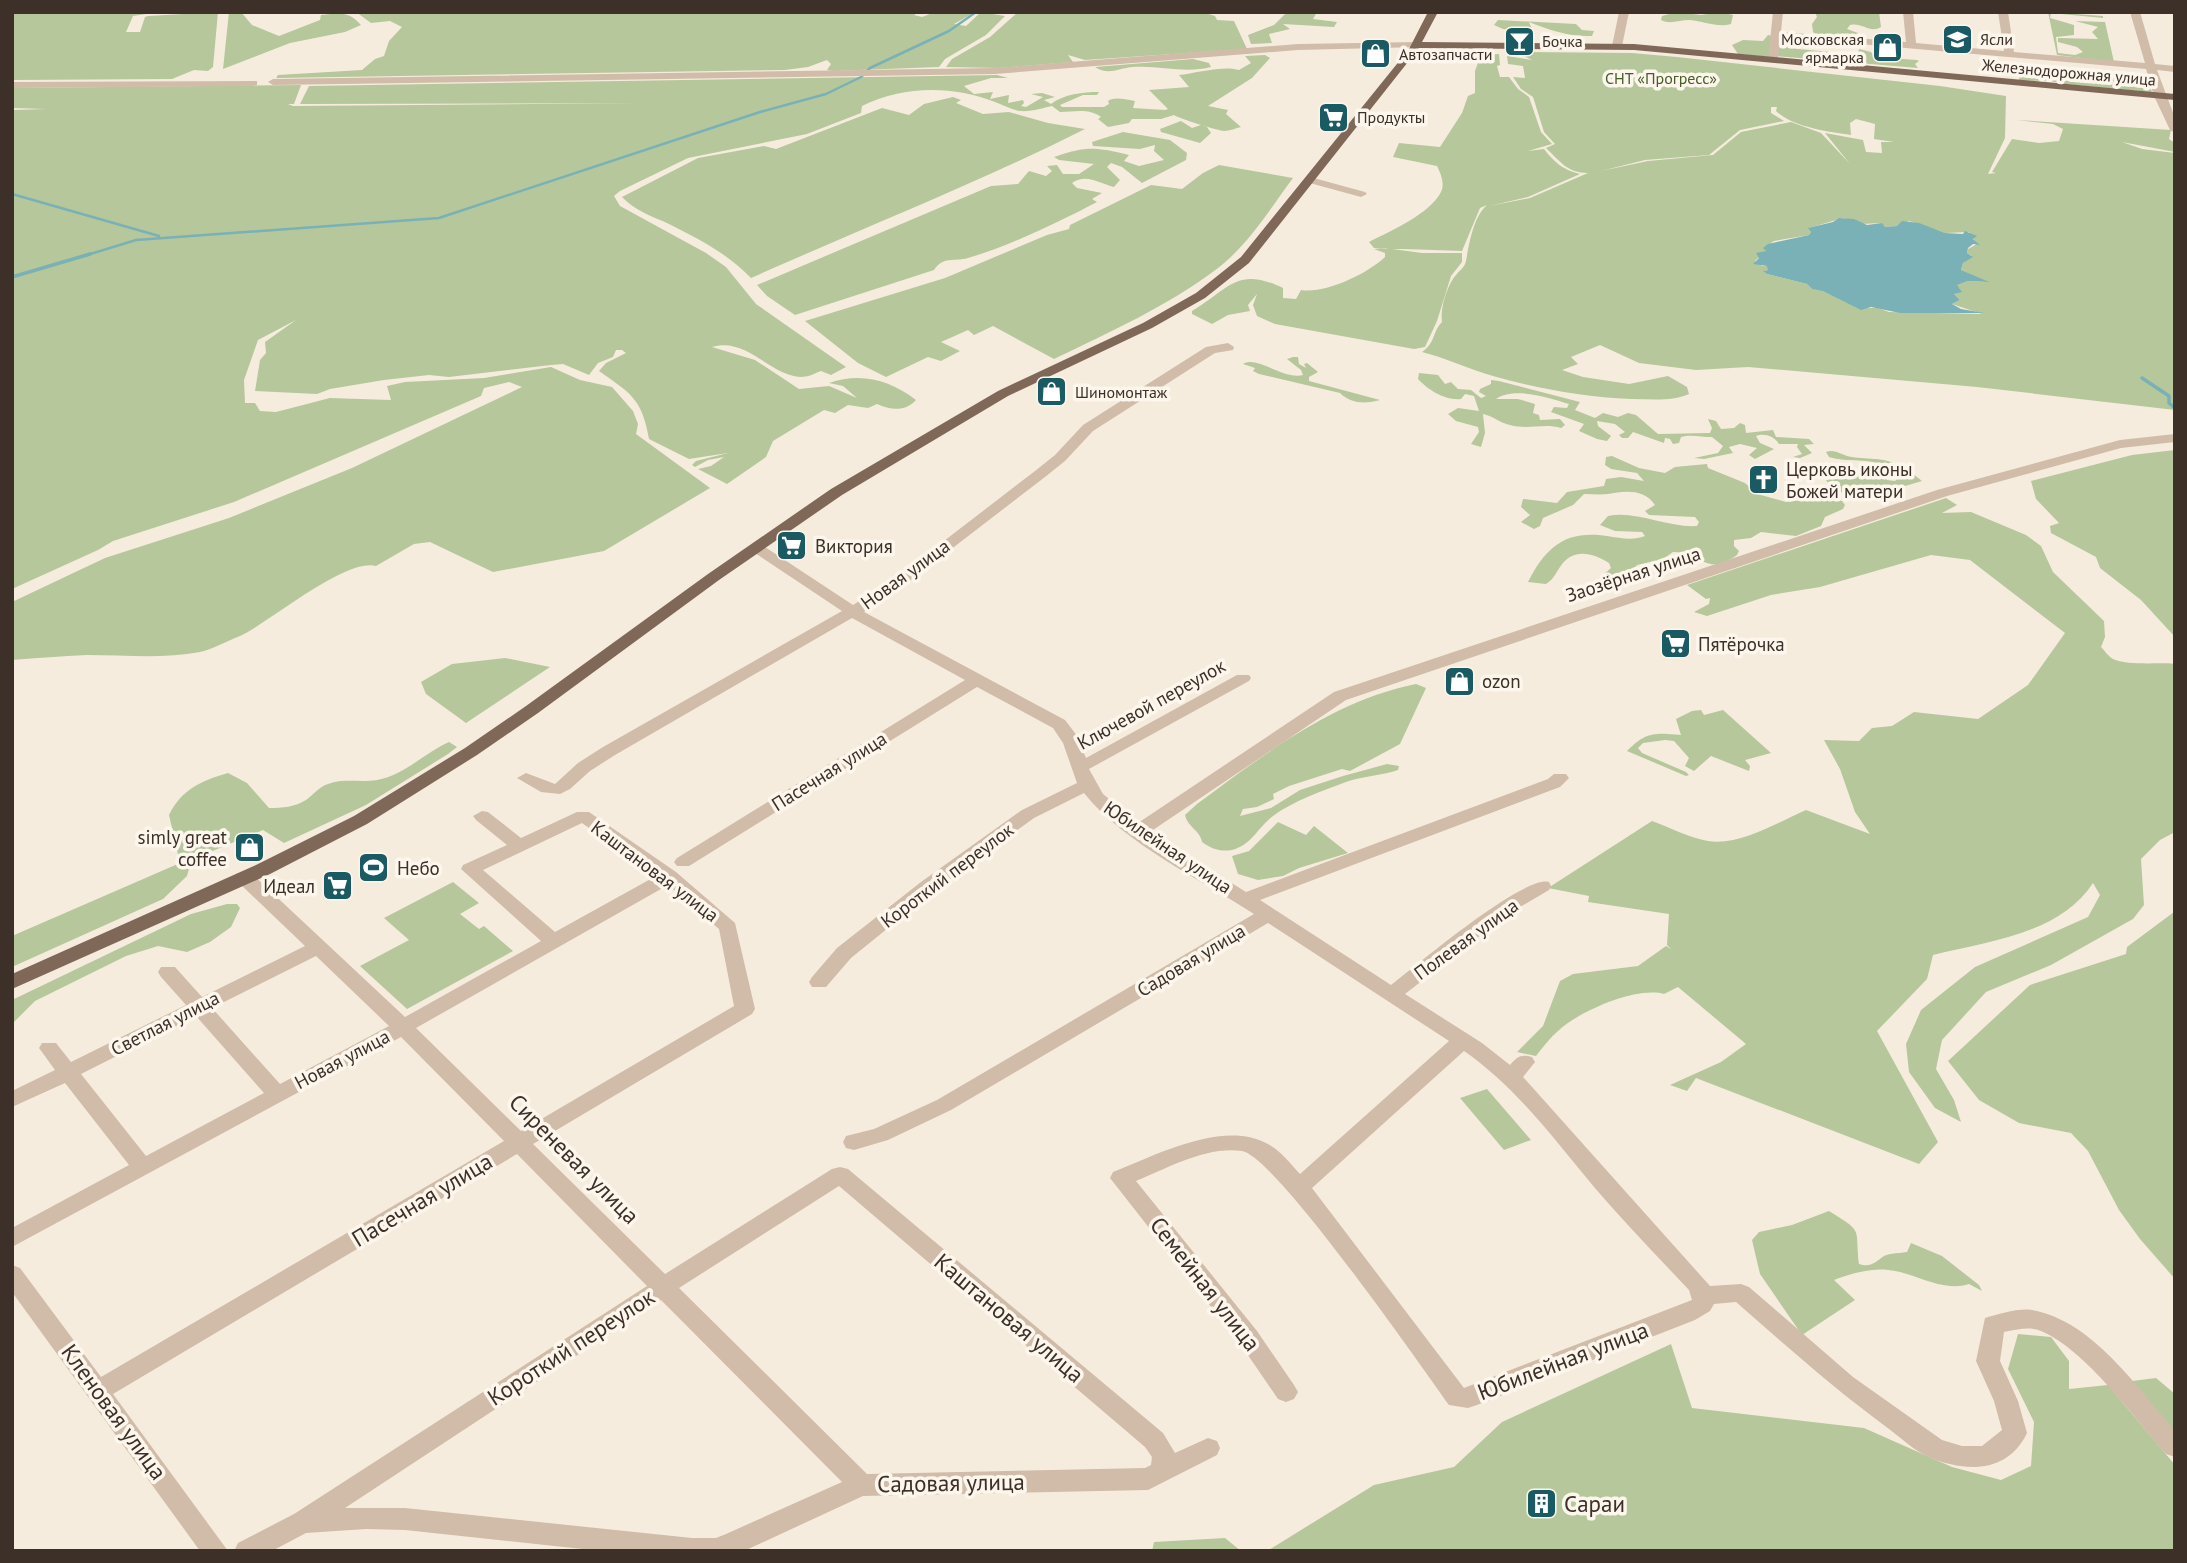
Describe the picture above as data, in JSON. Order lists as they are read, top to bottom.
{
  "streets": {
    "main road": ["Железнодорожная улица"],
    "street": [
      "Новая улица",
      "Заозёрная улица",
      "Ключевой переулок",
      "Пасечная улица",
      "Юбилейная улица",
      "Каштановая улица",
      "Короткий переулок",
      "Полевая улица",
      "Садовая улица",
      "Светлая улица",
      "Сиреневая улица",
      "Семейная улица",
      "Кленовая улица"
    ]
  },
  "crossings": [
    ["Новая улица", "Пасечная улица"],
    ["Новая улица", "Юбилейная улица"],
    ["Новая улица", "Каштановая улица"],
    ["Новая улица", "Сиреневая улица"],
    ["Заозёрная улица", "Юбилейная улица"],
    ["Ключевой переулок", "Юбилейная улица"],
    ["Ключевой переулок", "Короткий переулок"],
    ["Пасечная улица", "Юбилейная улица"],
    ["Пасечная улица", "Каштановая улица"],
    ["Пасечная улица", "Сиреневая улица"],
    ["Пасечная улица", "Кленовая улица"],
    ["Юбилейная улица", "Короткий переулок"],
    ["Юбилейная улица", "Полевая улица"],
    ["Юбилейная улица", "Садовая улица"],
    ["Юбилейная улица", "Семейная улица"],
    ["Каштановая улица", "Короткий переулок"],
    ["Каштановая улица", "Садовая улица"],
    ["Короткий переулок", "Садовая улица"],
    ["Короткий переулок", "Сиреневая улица"],
    ["Садовая улица", "Сиреневая улица"],
    ["Светлая улица", "Сиреневая улица"]
  ],
  "parks": ["СНТ «Прогресс»"],
  "places": {
    "school or university": ["Ясли"],
    "bar": ["Бочка"],
    "shop": [
      "Московская ярмарка",
      "Автозапчасти",
      "Шиномонтаж",
      "ozon",
      "simly great coffee"
    ],
    "supermarket": [
      "Продукты",
      "Виктория",
      "Пятёрочка",
      "Идеал"
    ],
    "church": ["Церковь иконы Божей матери"],
    "sports": ["Небо"],
    "building": ["Сараи"]
  }
}
